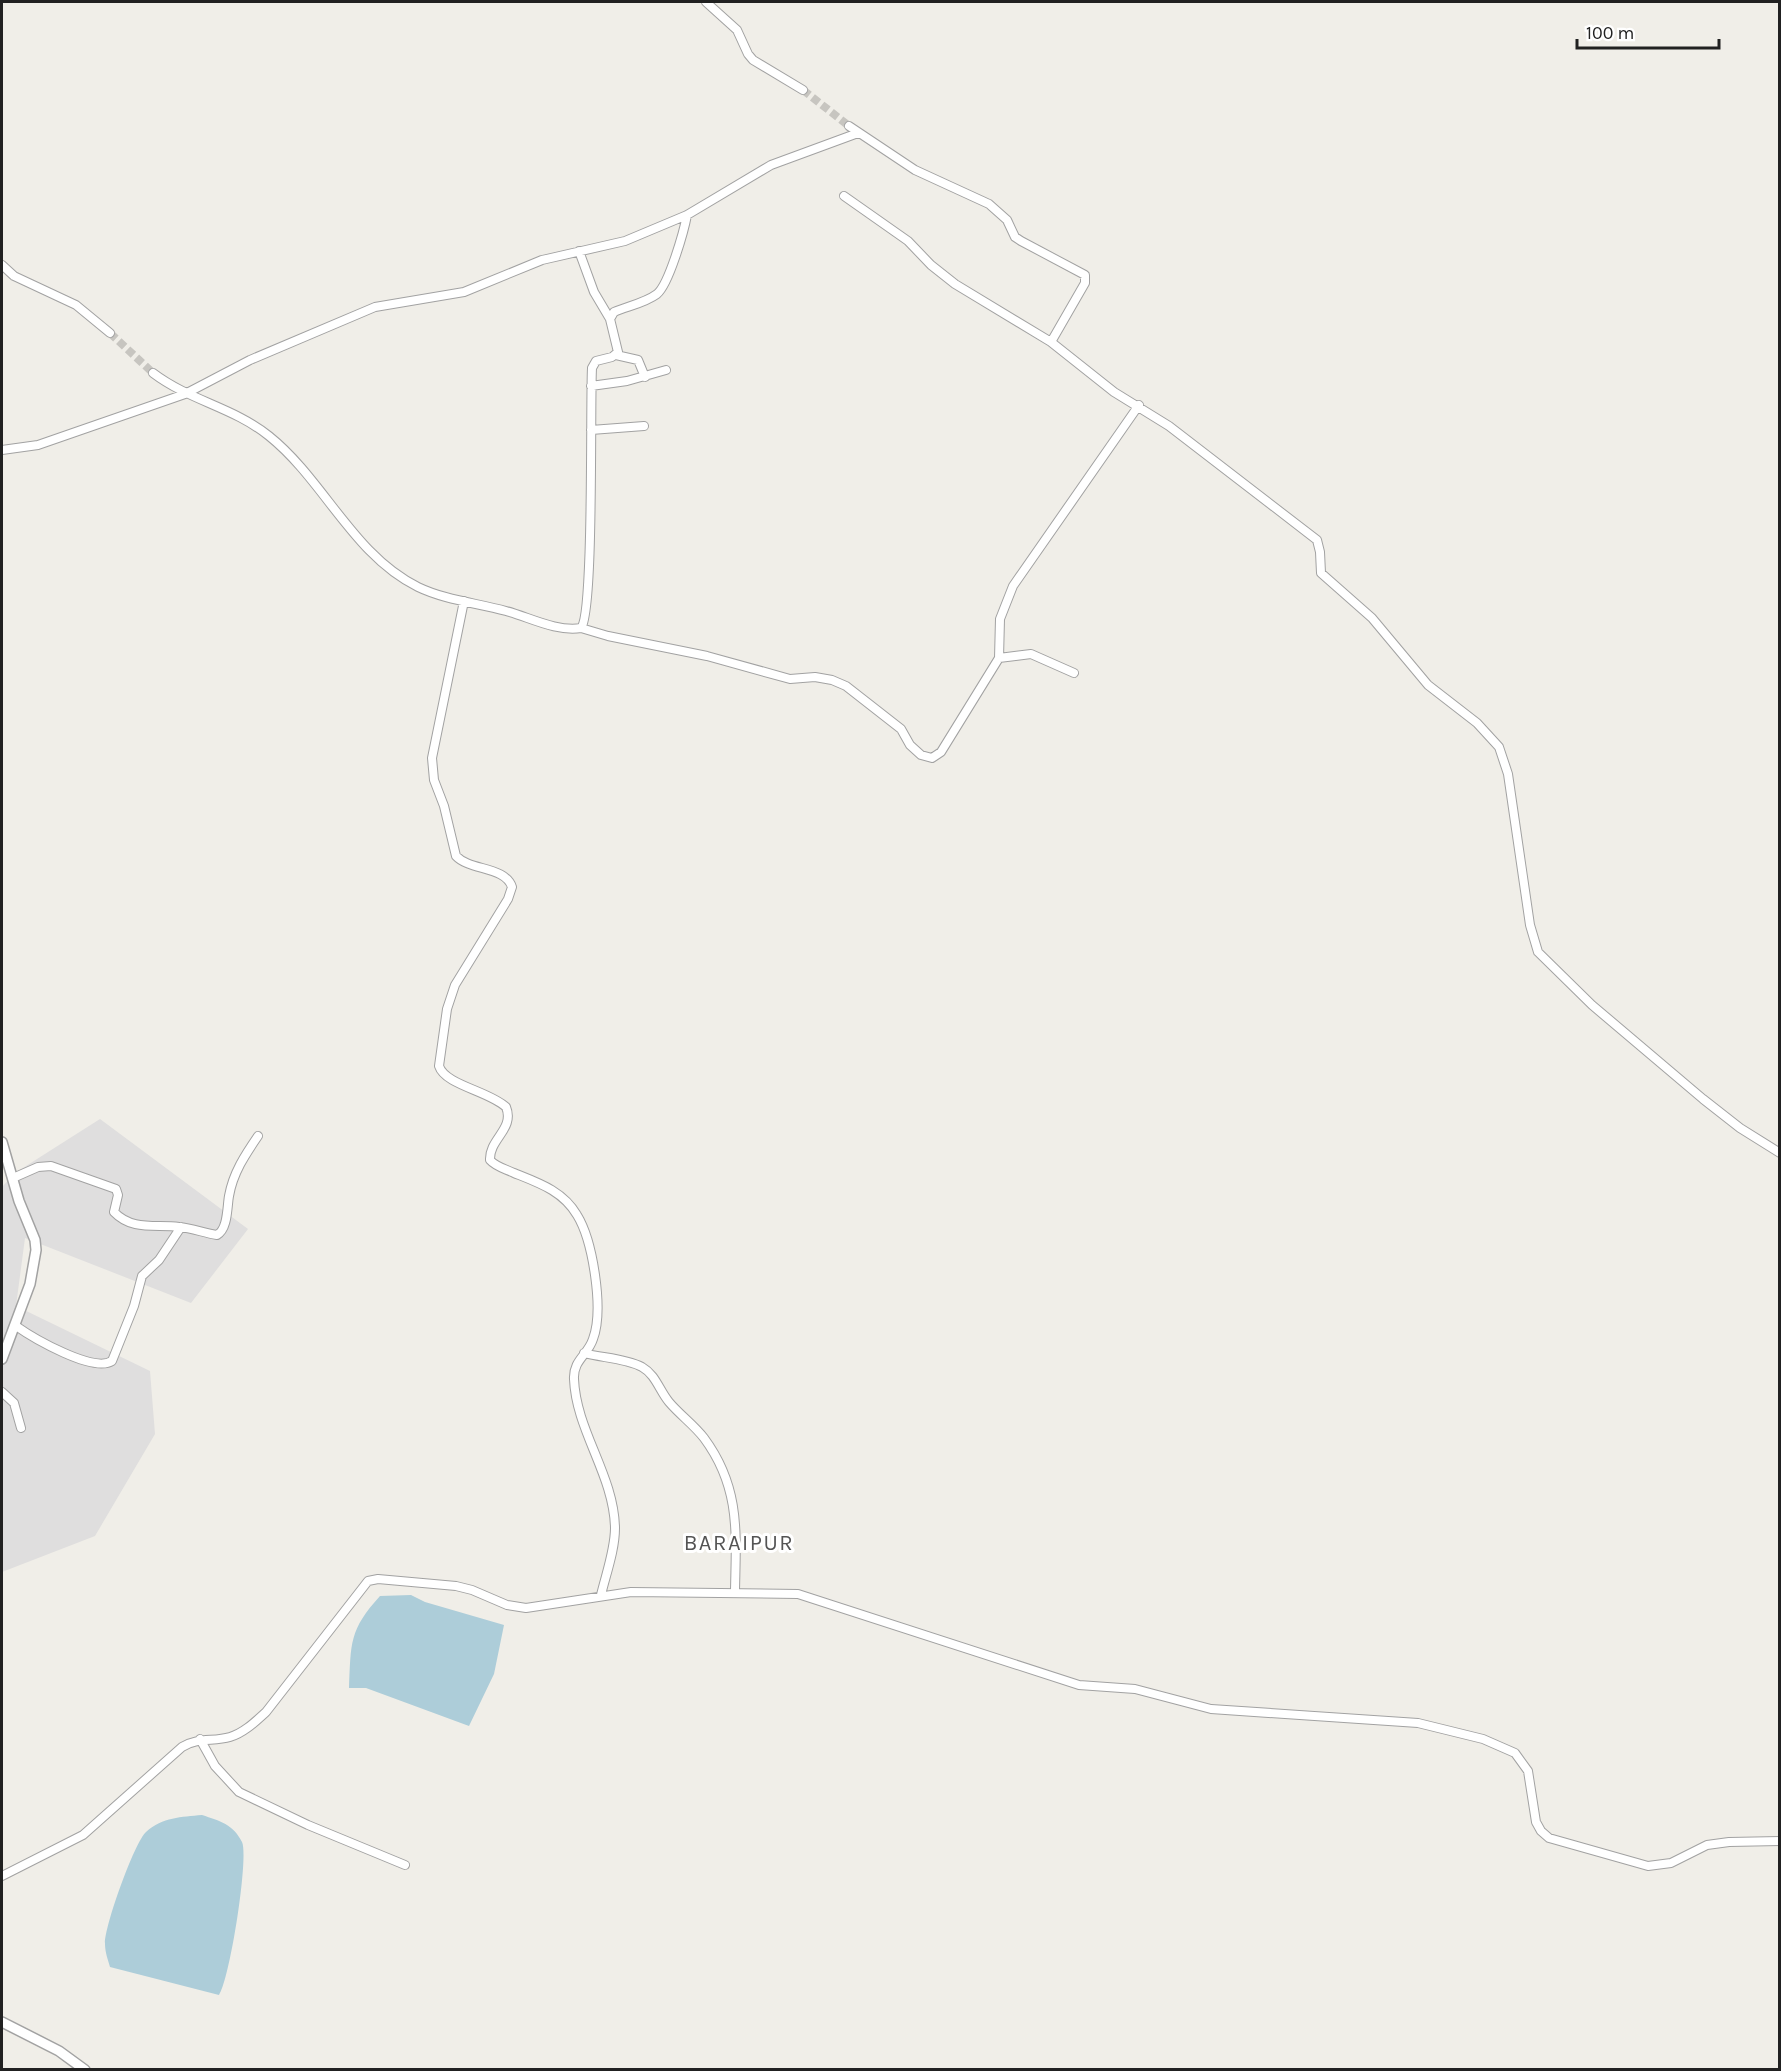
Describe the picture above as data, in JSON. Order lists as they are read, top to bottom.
{
  "districts": ["BARAIPUR"],
  "scale_bar": "100 m"
}
